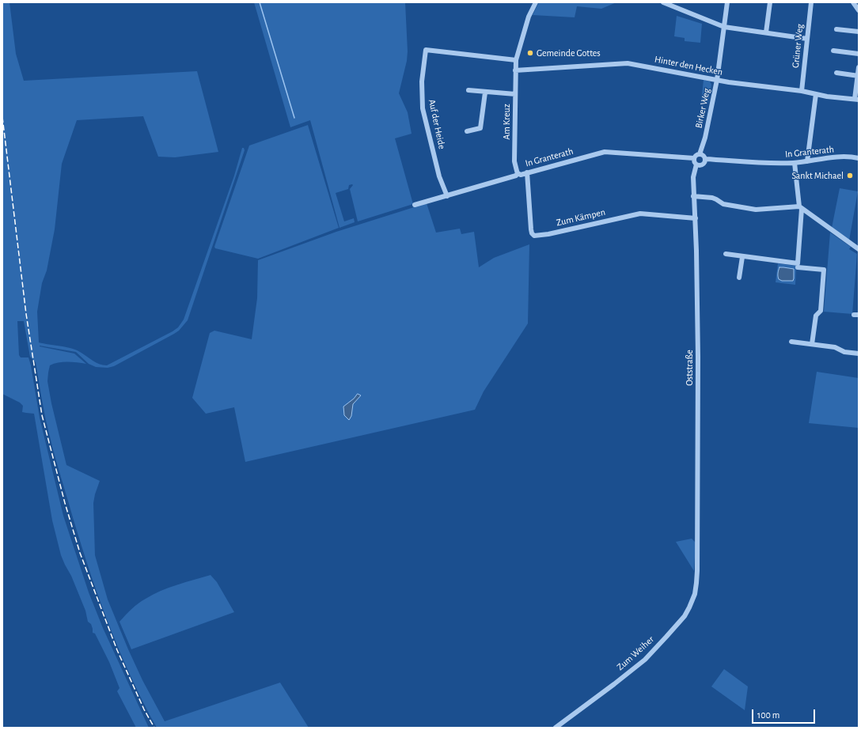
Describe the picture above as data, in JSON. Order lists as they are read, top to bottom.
{
  "streets": {
    "street": [
      "Grüner Weg",
      "Hinter den Hecken",
      "Birker Weg",
      "Am Kreuz",
      "Auf der Heide",
      "In Granterath",
      "Zum Kämpen",
      "Oststraße",
      "Zum Weiher"
    ]
  },
  "crossings": [
    ["Grüner Weg", "Hinter den Hecken"],
    ["Hinter den Hecken", "Birker Weg"],
    ["Hinter den Hecken", "Am Kreuz"],
    ["Birker Weg", "In Granterath"],
    ["Birker Weg", "Oststraße"],
    ["Am Kreuz", "Auf der Heide"],
    ["Am Kreuz", "In Granterath"],
    ["Auf der Heide", "In Granterath"],
    ["In Granterath", "Zum Kämpen"],
    ["In Granterath", "Oststraße"],
    ["Zum Kämpen", "Oststraße"],
    ["Oststraße", "Zum Weiher"]
  ],
  "places": ["Gemeinde Gottes", "Sankt Michael"],
  "scale_bar": "100 m"
}
